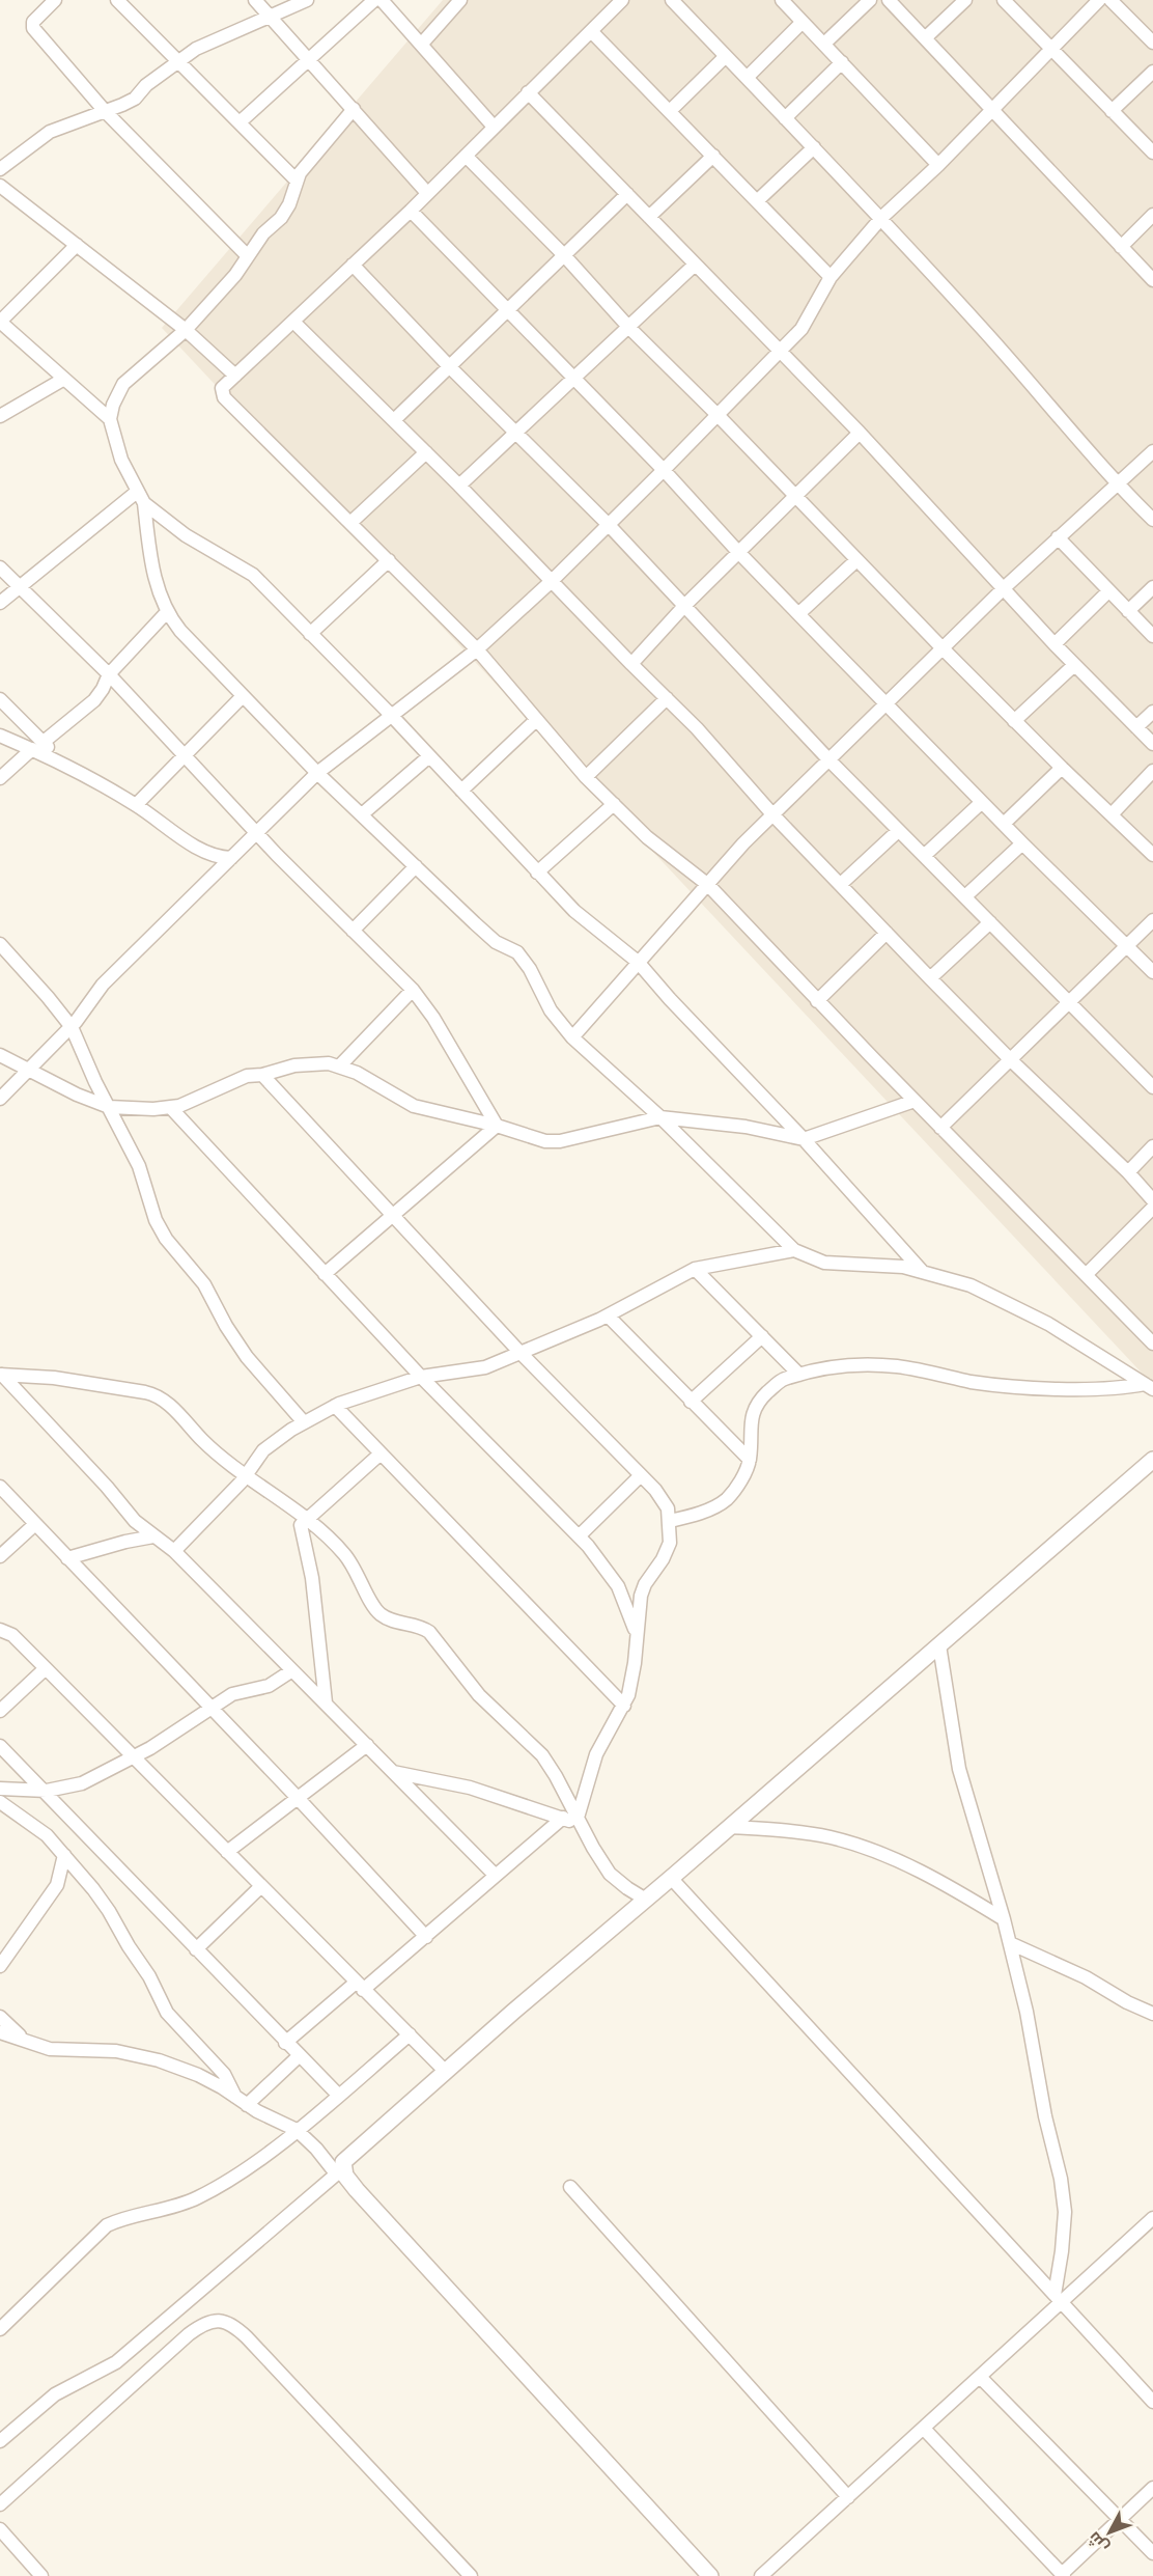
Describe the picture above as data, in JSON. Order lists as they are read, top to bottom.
{
  "north": "bottom left"
}
